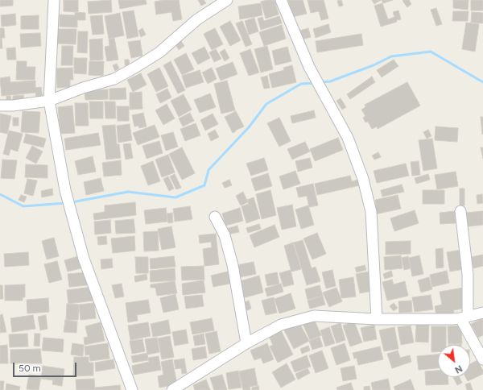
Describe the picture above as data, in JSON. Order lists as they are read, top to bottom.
{
  "scale_bar": "50 m",
  "north": "bottom right"
}
